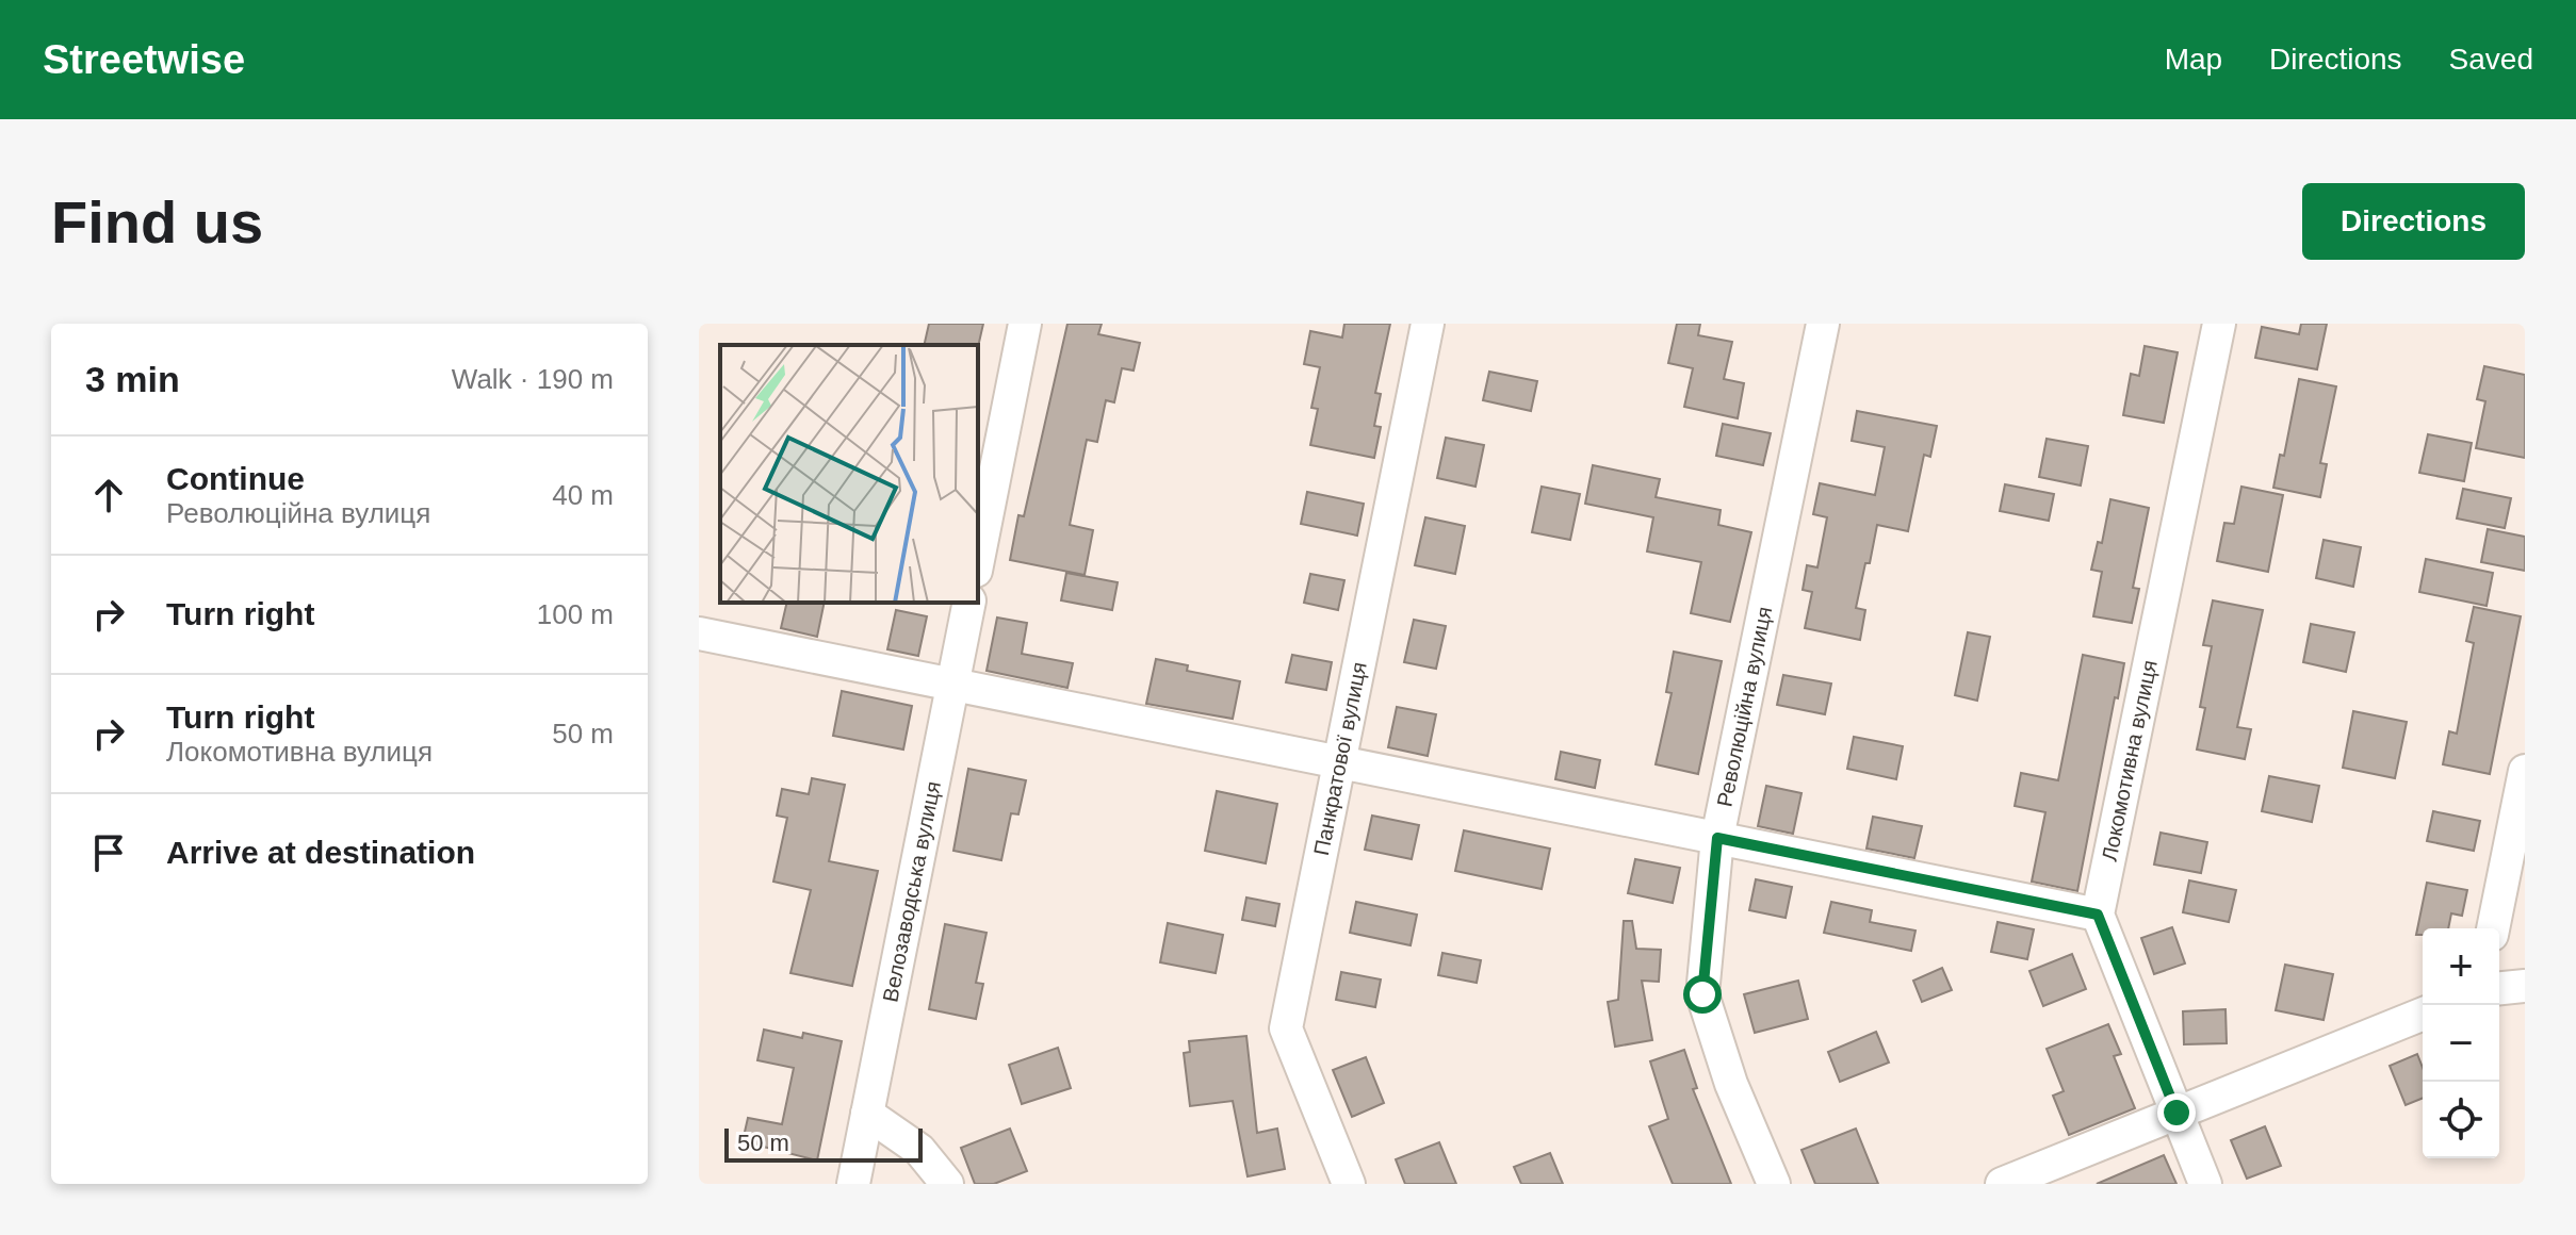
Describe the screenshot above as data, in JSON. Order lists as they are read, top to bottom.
{
  "streets": {
    "street": [
      "Революційна вулиця",
      "Панкратової вулиця",
      "Локомотивна вулиця",
      "Велозаводська вулиця"
    ]
  },
  "scale_bar": "50 m",
  "page": {
    "header": "Streetwise",
    "nav": ["Map", "Directions", "Saved"],
    "buttons": "Directions",
    "title": "Find us",
    "heading": ["3 min", "Walk · 190 m"],
    "list": [
      ["Continue", "Революційна вулиця", "40 m"],
      ["Turn right", "100 m"],
      ["Turn right", "Локомотивна вулиця", "50 m"],
      "Arrive at destination"
    ],
    "map_buttons": ["+", "−"],
    "scale": "50 m"
  }
}
